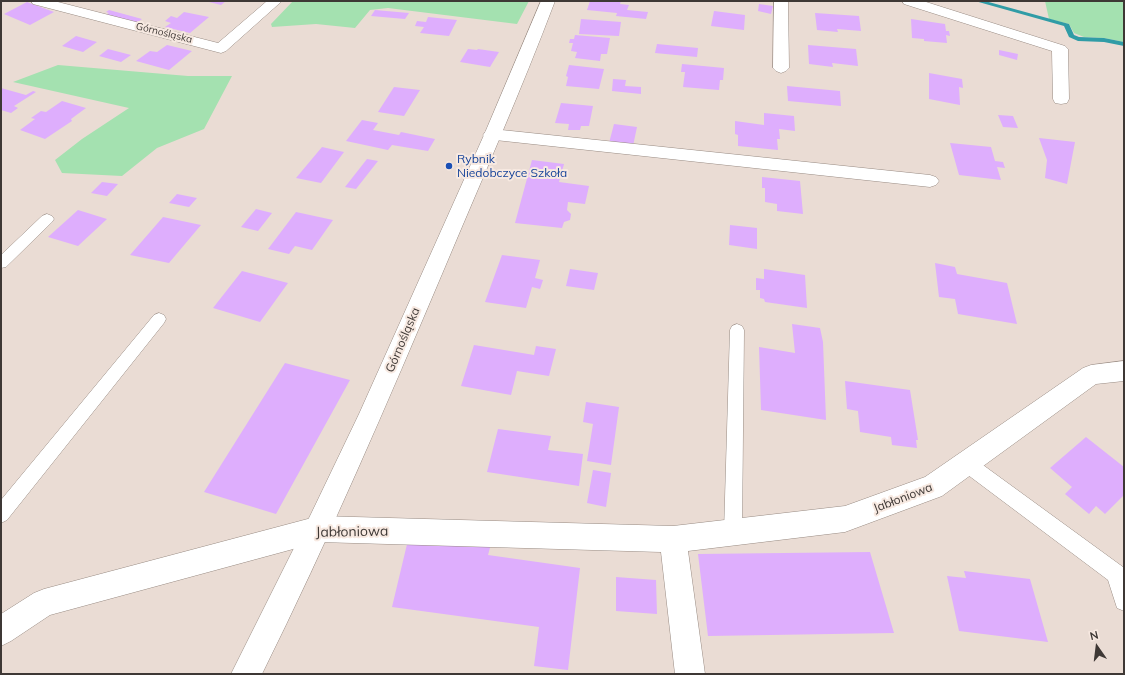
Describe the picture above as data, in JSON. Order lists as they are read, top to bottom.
{
  "streets": {
    "street": ["Górnośląska", "Jabłoniowa"]
  },
  "crossings": [
    ["Górnośląska", "Jabłoniowa"]
  ],
  "places": ["Rybnik Niedobczyce Szkoła"],
  "north": "top"
}
